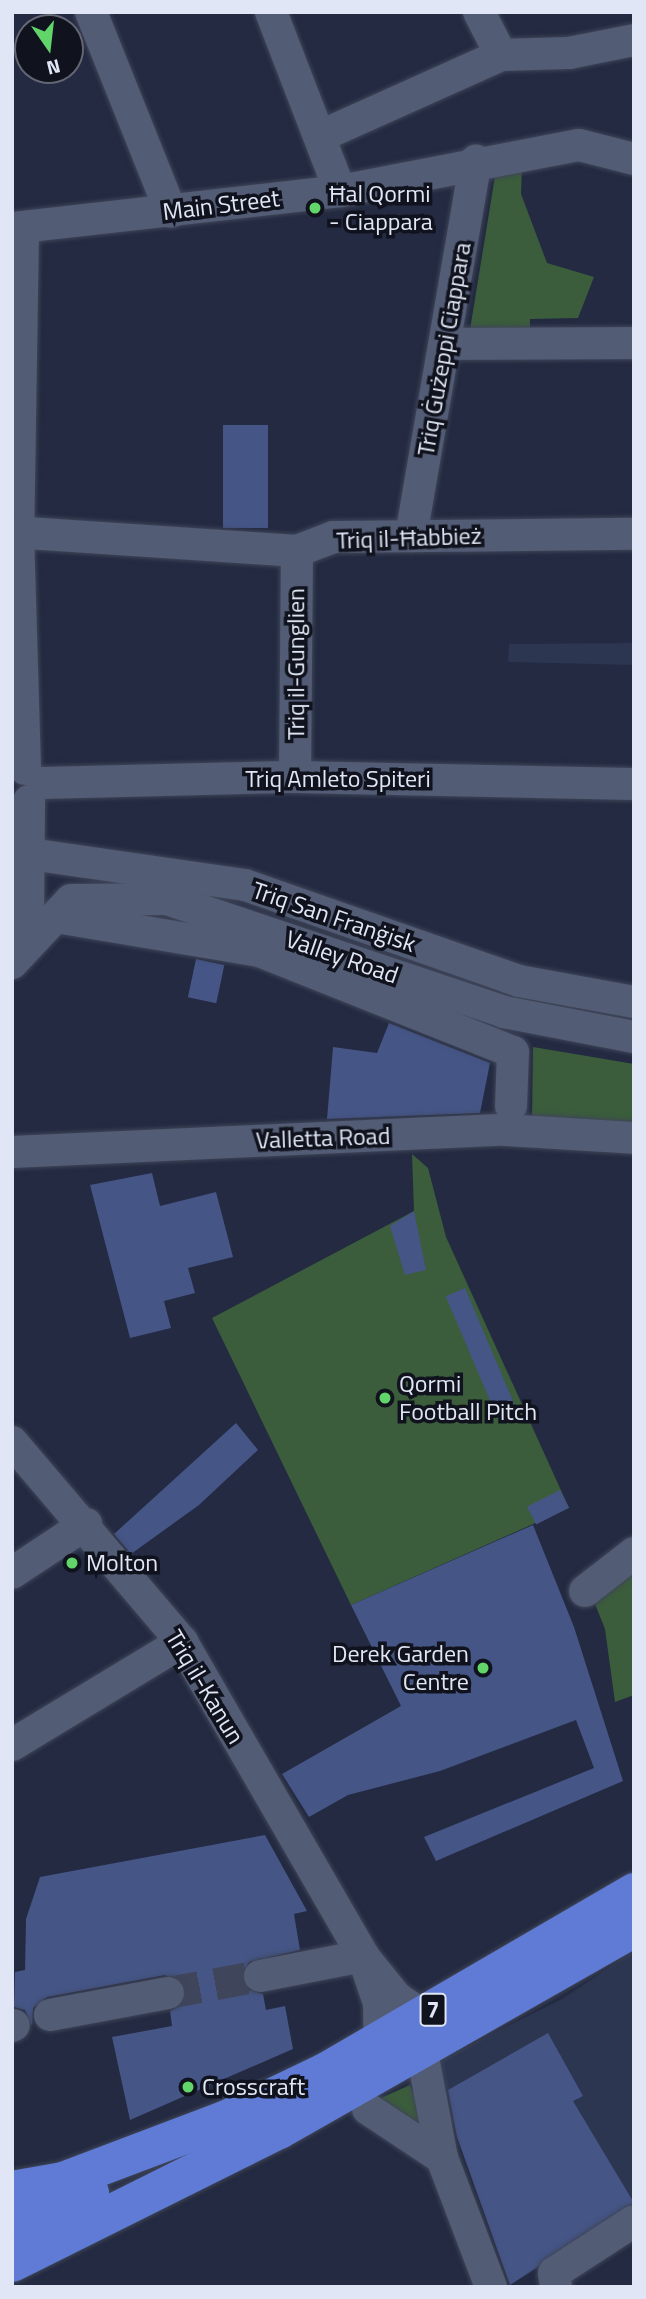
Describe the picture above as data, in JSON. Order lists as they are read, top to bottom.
{
  "streets": {
    "highway": ["7"],
    "street": [
      "Main Street",
      "Triq Ġużeppi Ciappara",
      "Triq il-Ħabbież",
      "Triq il-Gunglien",
      "Triq Amleto Spiteri",
      "Triq San Franġisk",
      "Valley Road",
      "Valletta Road",
      "Triq il-Kanun"
    ]
  },
  "crossings": [
    ["Main Street", "Triq Ġużeppi Ciappara"],
    ["Triq Ġużeppi Ciappara", "Triq il-Ħabbież"],
    ["Triq il-Ħabbież", "Triq il-Gunglien"],
    ["Triq il-Gunglien", "Triq Amleto Spiteri"],
    ["Triq il-Kanun", "7"]
  ],
  "places": [
    "Ħal Qormi - Ciappara",
    "Qormi Football Pitch",
    "Molton",
    "Derek Garden Centre",
    "Crosscraft"
  ],
  "north": "bottom"
}
